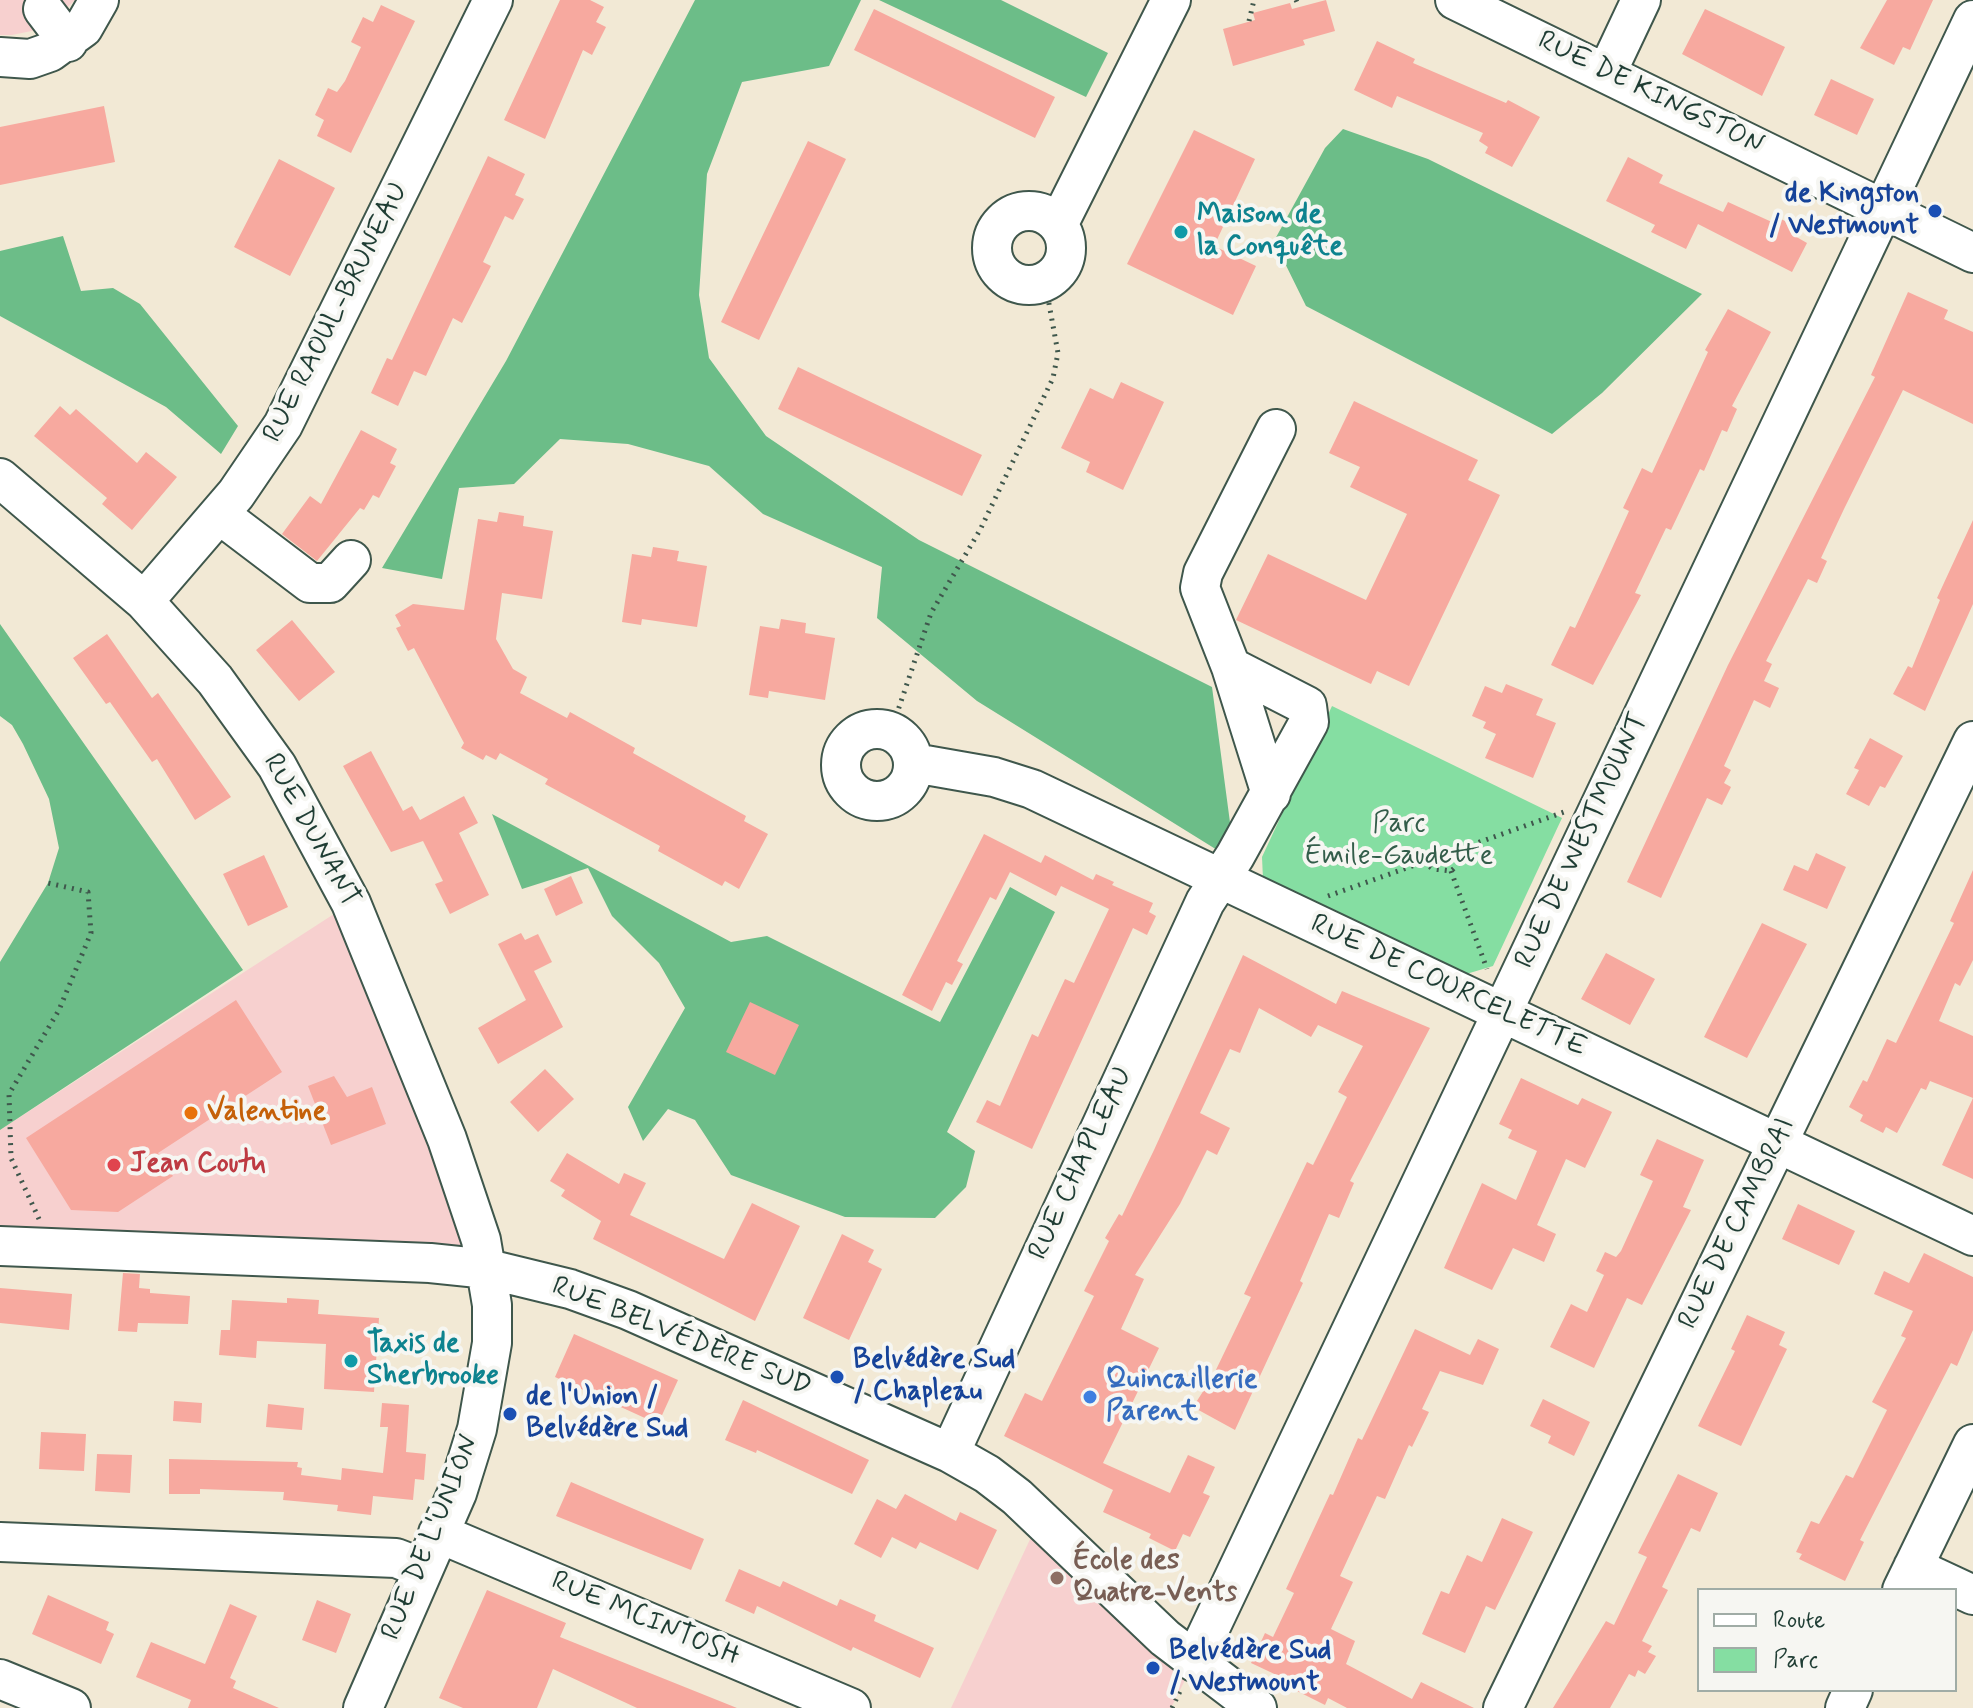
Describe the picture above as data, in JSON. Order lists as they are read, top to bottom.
{
  "streets": {
    "street": [
      "RUE DE KINGSTON",
      "RUE RAOUL-BRUNEAU",
      "RUE DUNANT",
      "RUE DE WESTMOUNT",
      "RUE DE COURCELETTE",
      "RUE CHAPLEAU",
      "RUE DE CAMBRAI",
      "RUE BELVÉDÈRE SUD",
      "RUE DE L'UNION",
      "RUE MCINTOSH"
    ]
  },
  "crossings": [
    ["RUE DE KINGSTON", "RUE DE WESTMOUNT"],
    ["RUE RAOUL-BRUNEAU", "RUE DUNANT"],
    ["RUE DUNANT", "RUE BELVÉDÈRE SUD"],
    ["RUE DUNANT", "RUE DE L'UNION"],
    ["RUE DE WESTMOUNT", "RUE DE COURCELETTE"],
    ["RUE DE WESTMOUNT", "RUE BELVÉDÈRE SUD"],
    ["RUE DE COURCELETTE", "RUE CHAPLEAU"],
    ["RUE DE COURCELETTE", "RUE DE CAMBRAI"],
    ["RUE CHAPLEAU", "RUE BELVÉDÈRE SUD"],
    ["RUE BELVÉDÈRE SUD", "RUE DE L'UNION"],
    ["RUE DE L'UNION", "RUE MCINTOSH"]
  ],
  "parks": ["Parc Émile-Gaudette"],
  "places": [
    "de Kingston / Westmount",
    "Maison de la Conquête",
    "Valentine",
    "Jean Coutu",
    "Taxis de Sherbrooke",
    "Belvédère Sud / Chapleau",
    "Quincaillerie Parent",
    "de l'Union / Belvédère Sud",
    "École des Quatre-Vents",
    "Belvédère Sud / Westmount"
  ],
  "legend": ["Route", "Parc"]
}
